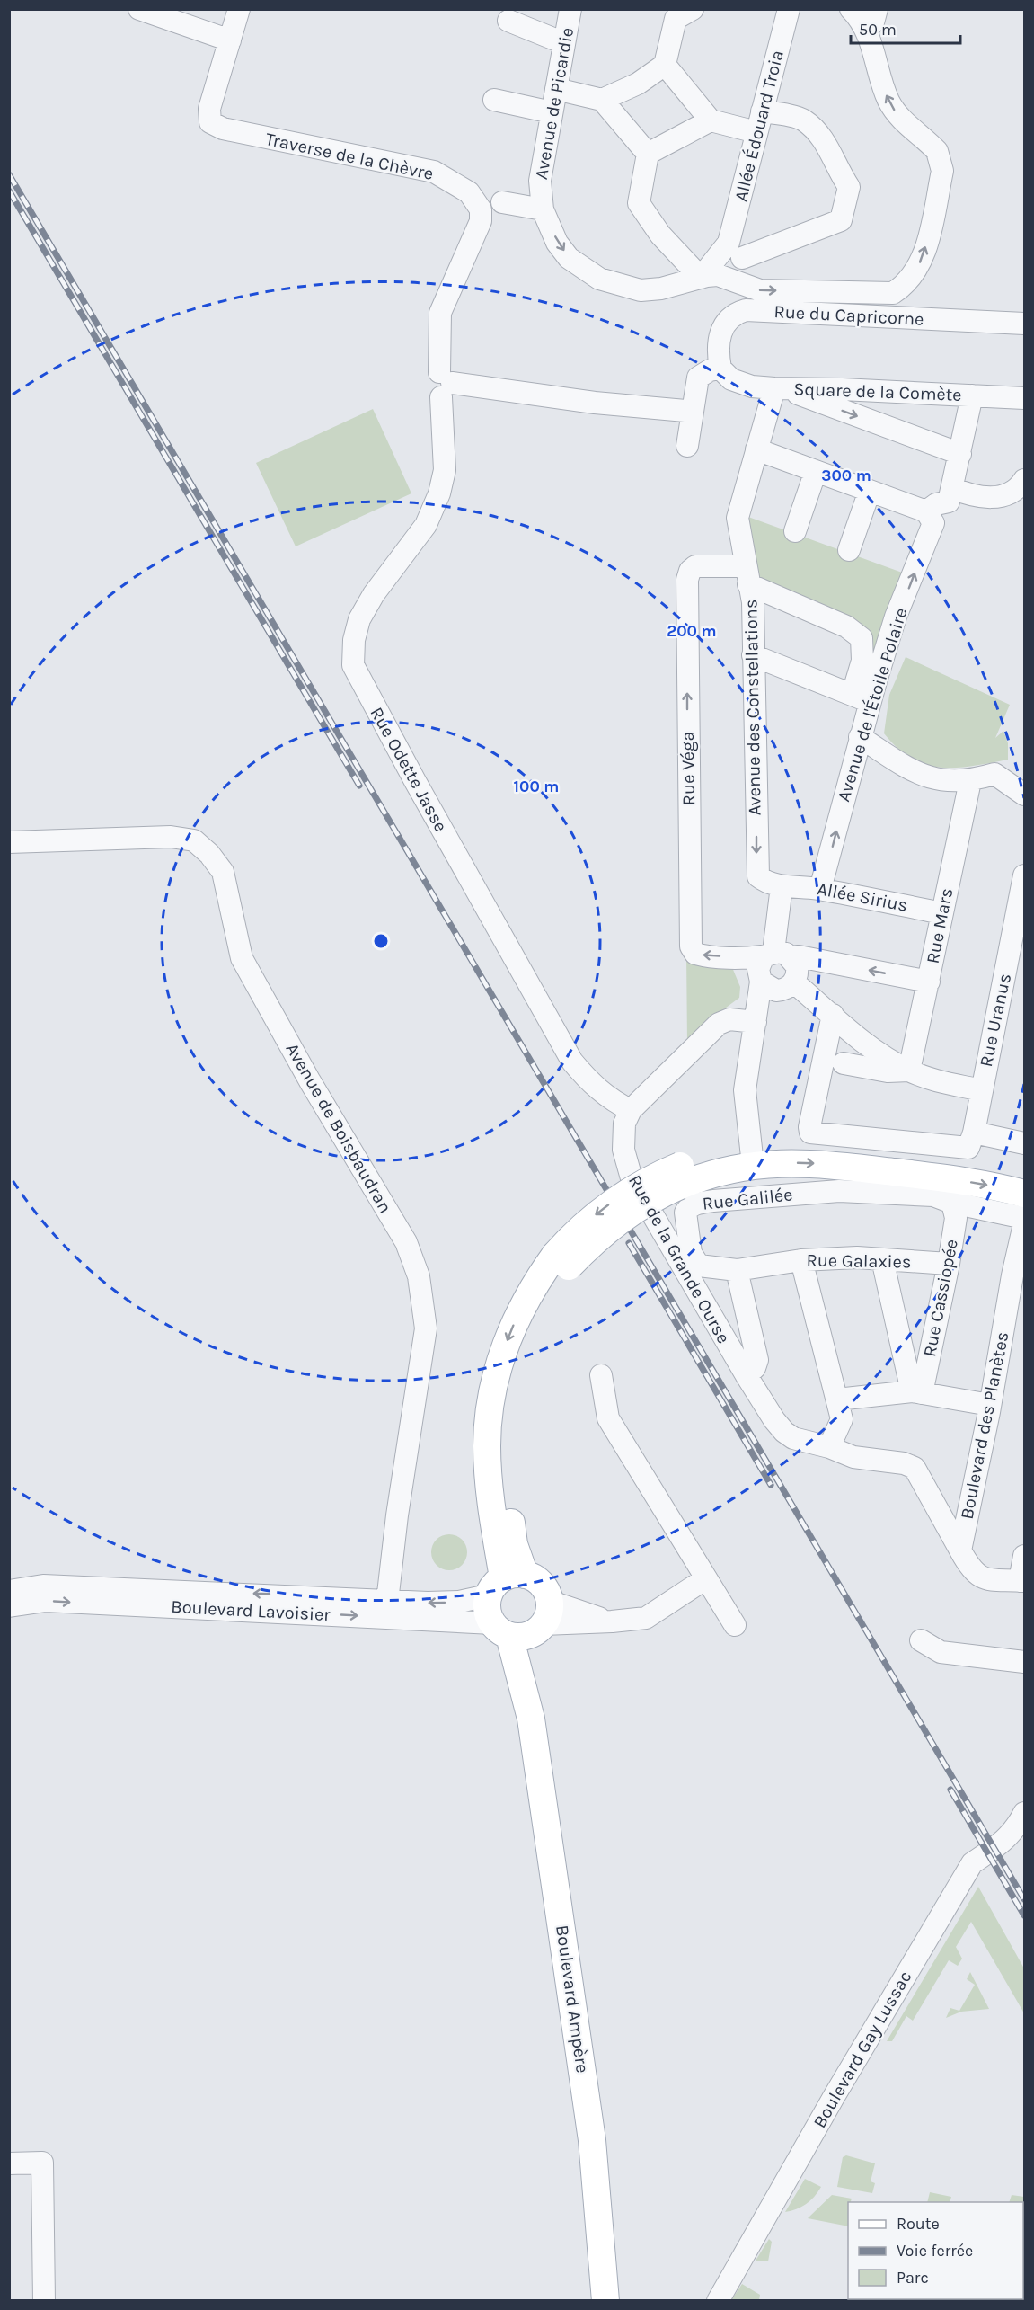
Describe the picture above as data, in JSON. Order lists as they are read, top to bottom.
{
  "streets": {
    "main road": ["Boulevard Ampère"],
    "street": [
      "Avenue de Picardie",
      "Allée Édouard Troia",
      "Traverse de la Chèvre",
      "Rue du Capricorne",
      "Square de la Comète",
      "Avenue de l'Étoile Polaire",
      "Avenue des Constellations",
      "Rue Véga",
      "Rue Odette Jasse",
      "Allée Sirius",
      "Rue Mars",
      "Rue Uranus",
      "Avenue de Boisbaudran",
      "Rue Galilée",
      "Rue de la Grande Ourse",
      "Rue Galaxies",
      "Rue Cassiopée",
      "Boulevard des Planètes",
      "Boulevard Lavoisier",
      "Boulevard Gay Lussac"
    ]
  },
  "crossings": [
    ["Avenue de Picardie", "Allée Édouard Troia"],
    ["Traverse de la Chèvre", "Rue Odette Jasse"],
    ["Rue du Capricorne", "Square de la Comète"],
    ["Square de la Comète", "Avenue des Constellations"],
    ["Avenue de l'Étoile Polaire", "Allée Sirius"],
    ["Avenue des Constellations", "Rue Véga"],
    ["Avenue des Constellations", "Allée Sirius"],
    ["Rue Odette Jasse", "Rue de la Grande Ourse"],
    ["Allée Sirius", "Rue Mars"],
    ["Avenue de Boisbaudran", "Boulevard Lavoisier"],
    ["Rue Galilée", "Rue Galaxies"],
    ["Rue Galilée", "Rue Cassiopée"],
    ["Rue Galaxies", "Rue Cassiopée"],
    ["Boulevard Lavoisier", "Boulevard Ampère"]
  ],
  "one_way": ["Avenue des Constellations"],
  "legend": ["Route", "Voie ferrée", "Parc"],
  "scale_bar": "50 m",
  "rings": ["300 m", "200 m", "100 m"]
}
